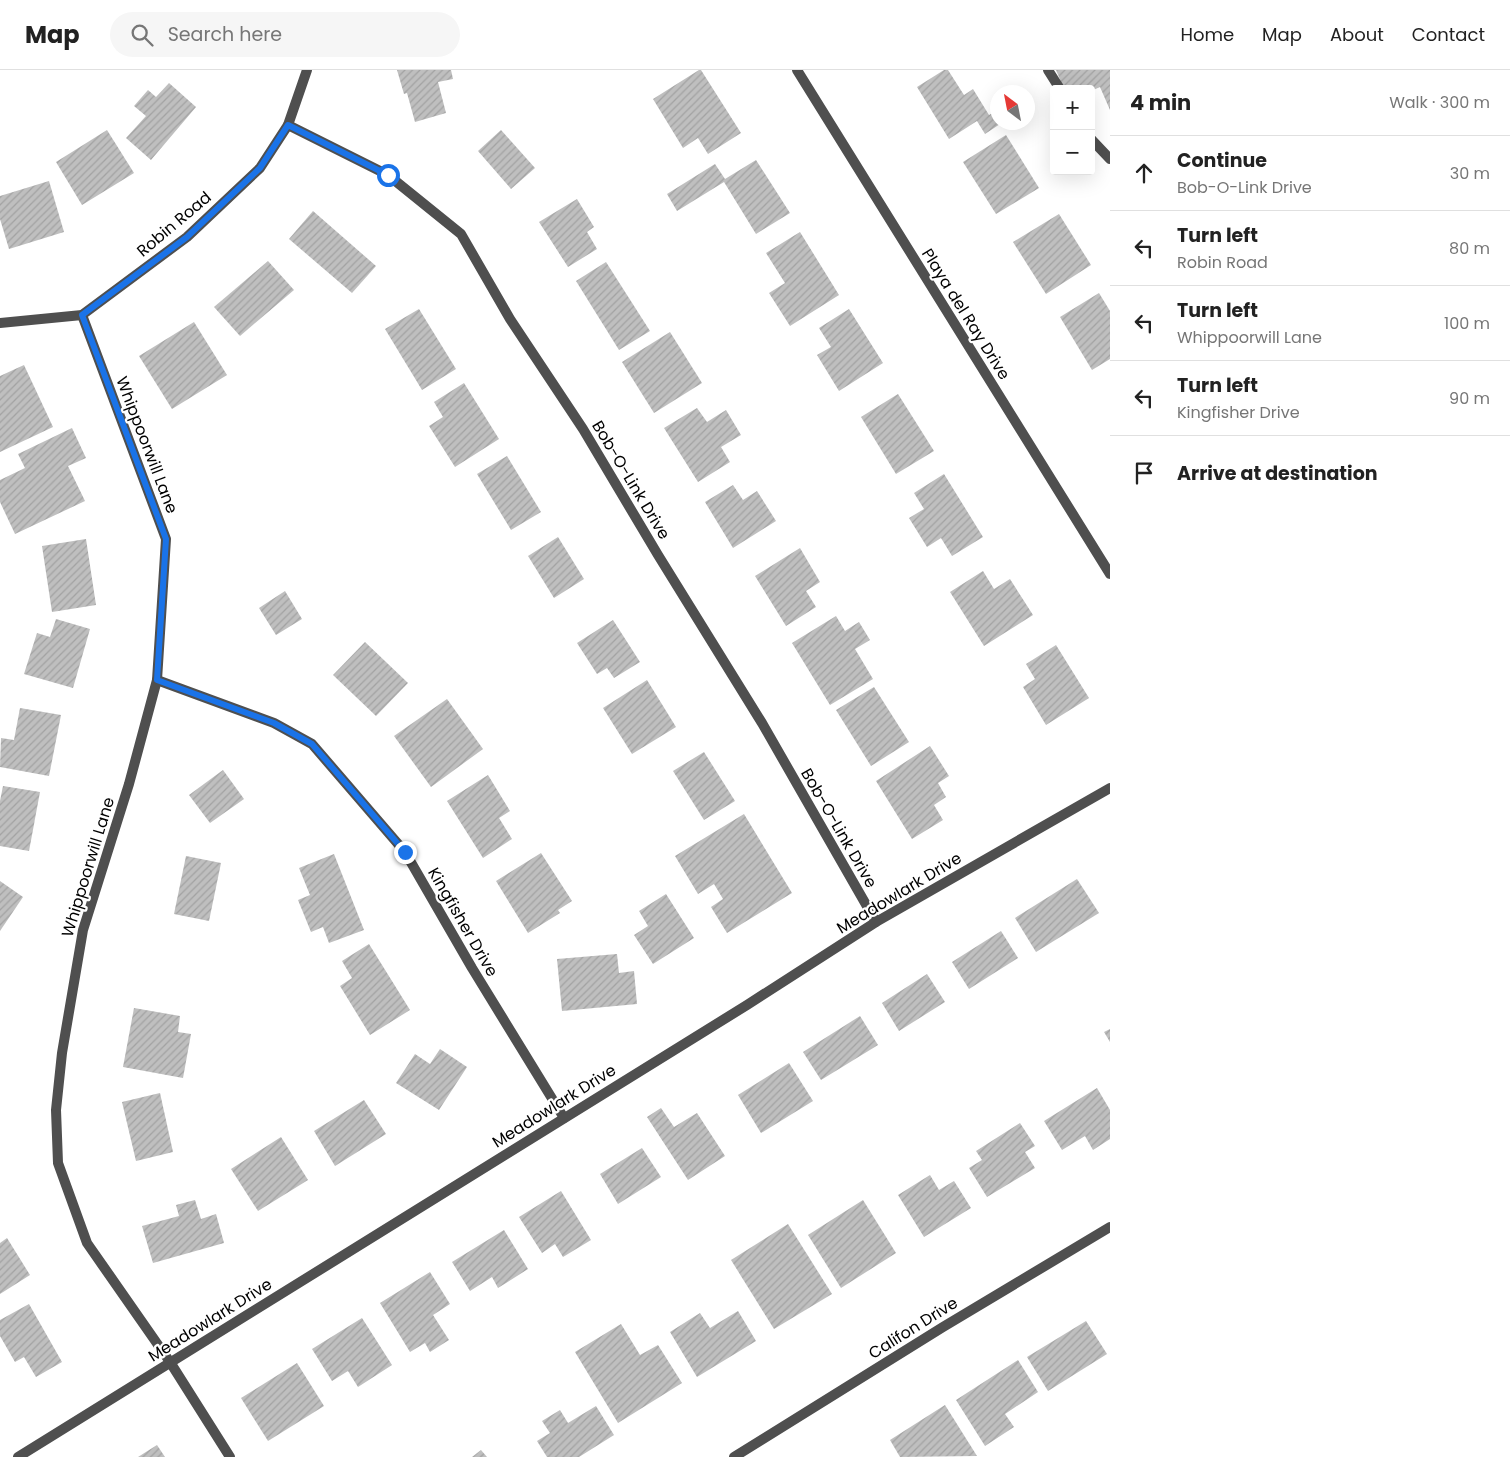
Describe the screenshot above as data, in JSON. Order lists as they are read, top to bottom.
{
  "streets": {
    "street": [
      "Robin Road",
      "Playa del Ray Drive",
      "Whippoorwill Lane",
      "Bob-O-Link Drive",
      "Meadowlark Drive",
      "Kingfisher Drive",
      "Califon Drive"
    ]
  },
  "crossings": [
    ["Robin Road", "Whippoorwill Lane"],
    ["Robin Road", "Bob-O-Link Drive"],
    ["Whippoorwill Lane", "Meadowlark Drive"],
    ["Whippoorwill Lane", "Kingfisher Drive"],
    ["Bob-O-Link Drive", "Meadowlark Drive"],
    ["Meadowlark Drive", "Kingfisher Drive"]
  ],
  "north": "top left",
  "page": {
    "header": "Map",
    "search": "Search here",
    "nav": [
      "Home",
      "Map",
      "About",
      "Contact"
    ],
    "heading": ["4 min", "Walk · 300 m"],
    "map_buttons": ["+", "−"],
    "list": [
      ["Continue", "Bob-O-Link Drive", "30 m"],
      ["Turn left", "Robin Road", "80 m"],
      ["Turn left", "Whippoorwill Lane", "100 m"],
      ["Turn left", "Kingfisher Drive", "90 m"],
      "Arrive at destination"
    ]
  }
}
